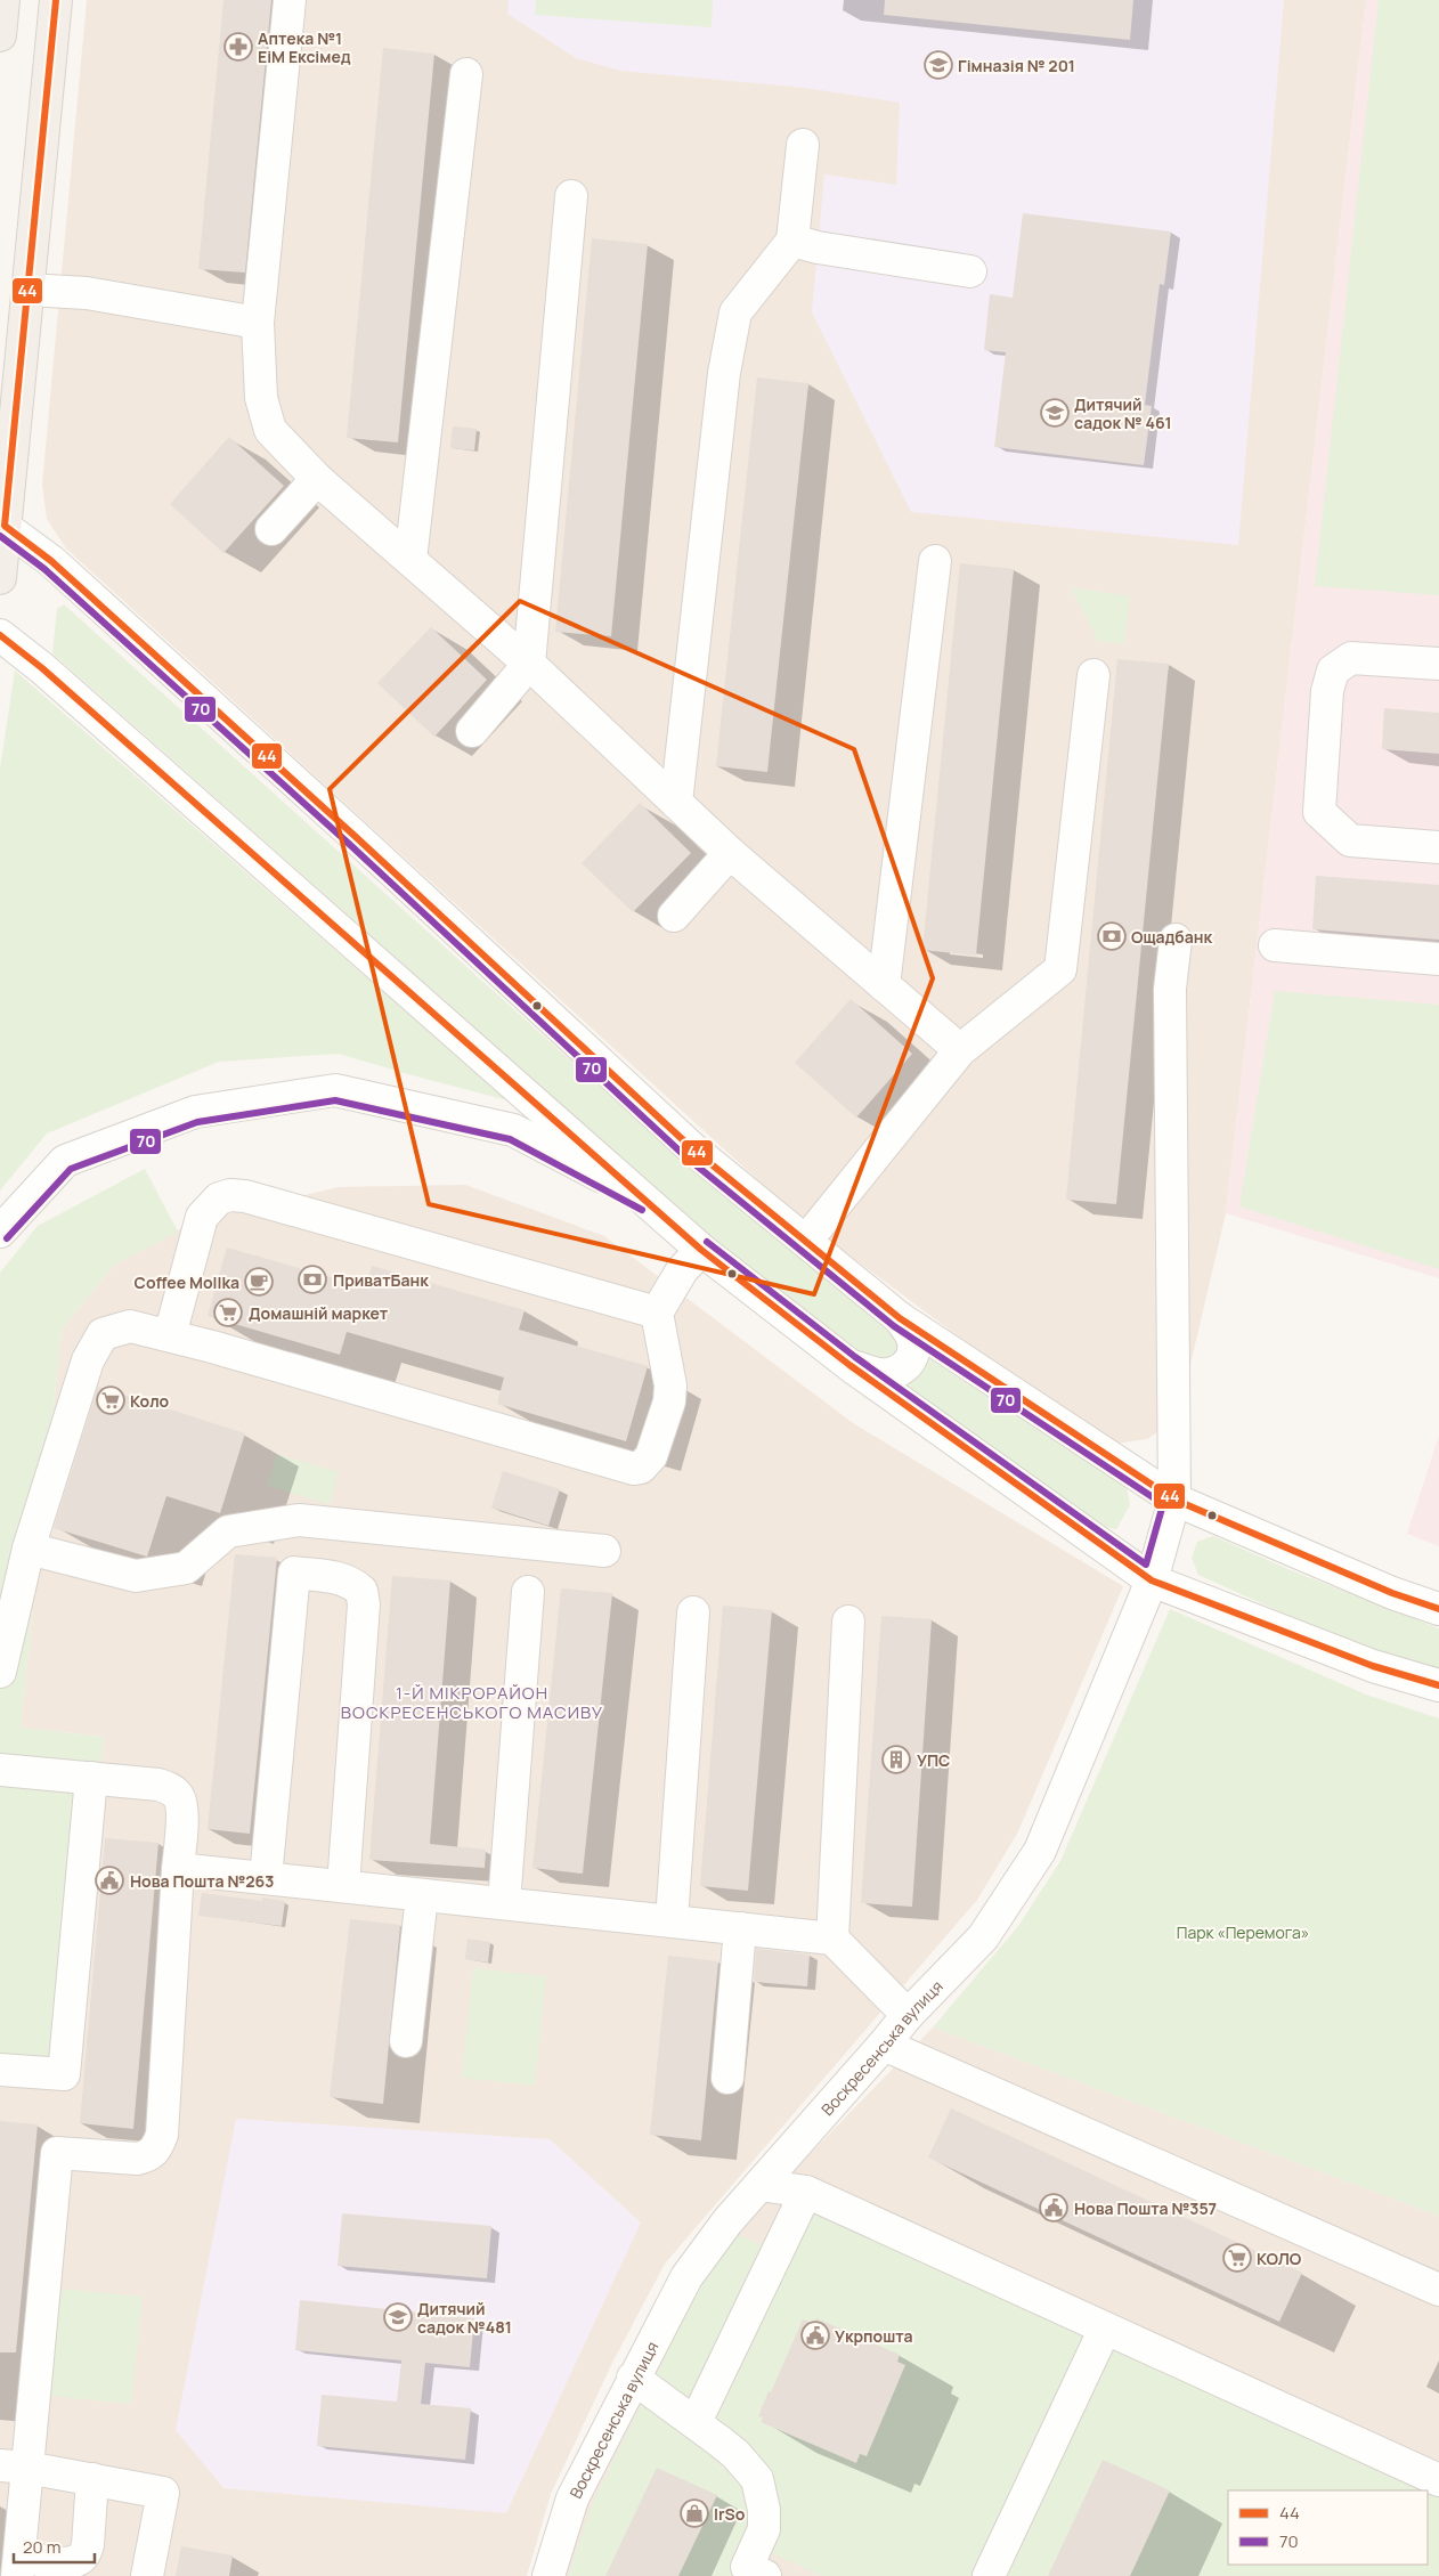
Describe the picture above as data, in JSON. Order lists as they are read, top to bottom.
{
  "streets": {
    "street": ["Воскресенська вулиця"]
  },
  "districts": ["1-Й МІКРОРАЙОН ВОСКРЕСЕНСЬКОГО МАСИВУ"],
  "parks": ["Парк «Перемога»"],
  "places": {
    "pharmacy": ["Аптека №1 EiM Ексімед"],
    "school or university": ["Гімназія № 201", "Дитячий садок № 461", "Дитячий садок №481"],
    "bank": ["Ощадбанк", "ПриватБанк"],
    "cafe": ["Coffee Mollka"],
    "supermarket": ["Домашній маркет", "Коло", "КОЛО"],
    "building": ["УПС"],
    "public building": ["Нова Пошта №263", "Нова Пошта №357", "Укрпошта"],
    "shop": ["IrSo"]
  },
  "lines": ["transit line 44", "transit line 70"],
  "legend": ["44", "70"],
  "scale_bar": "20 m"
}
